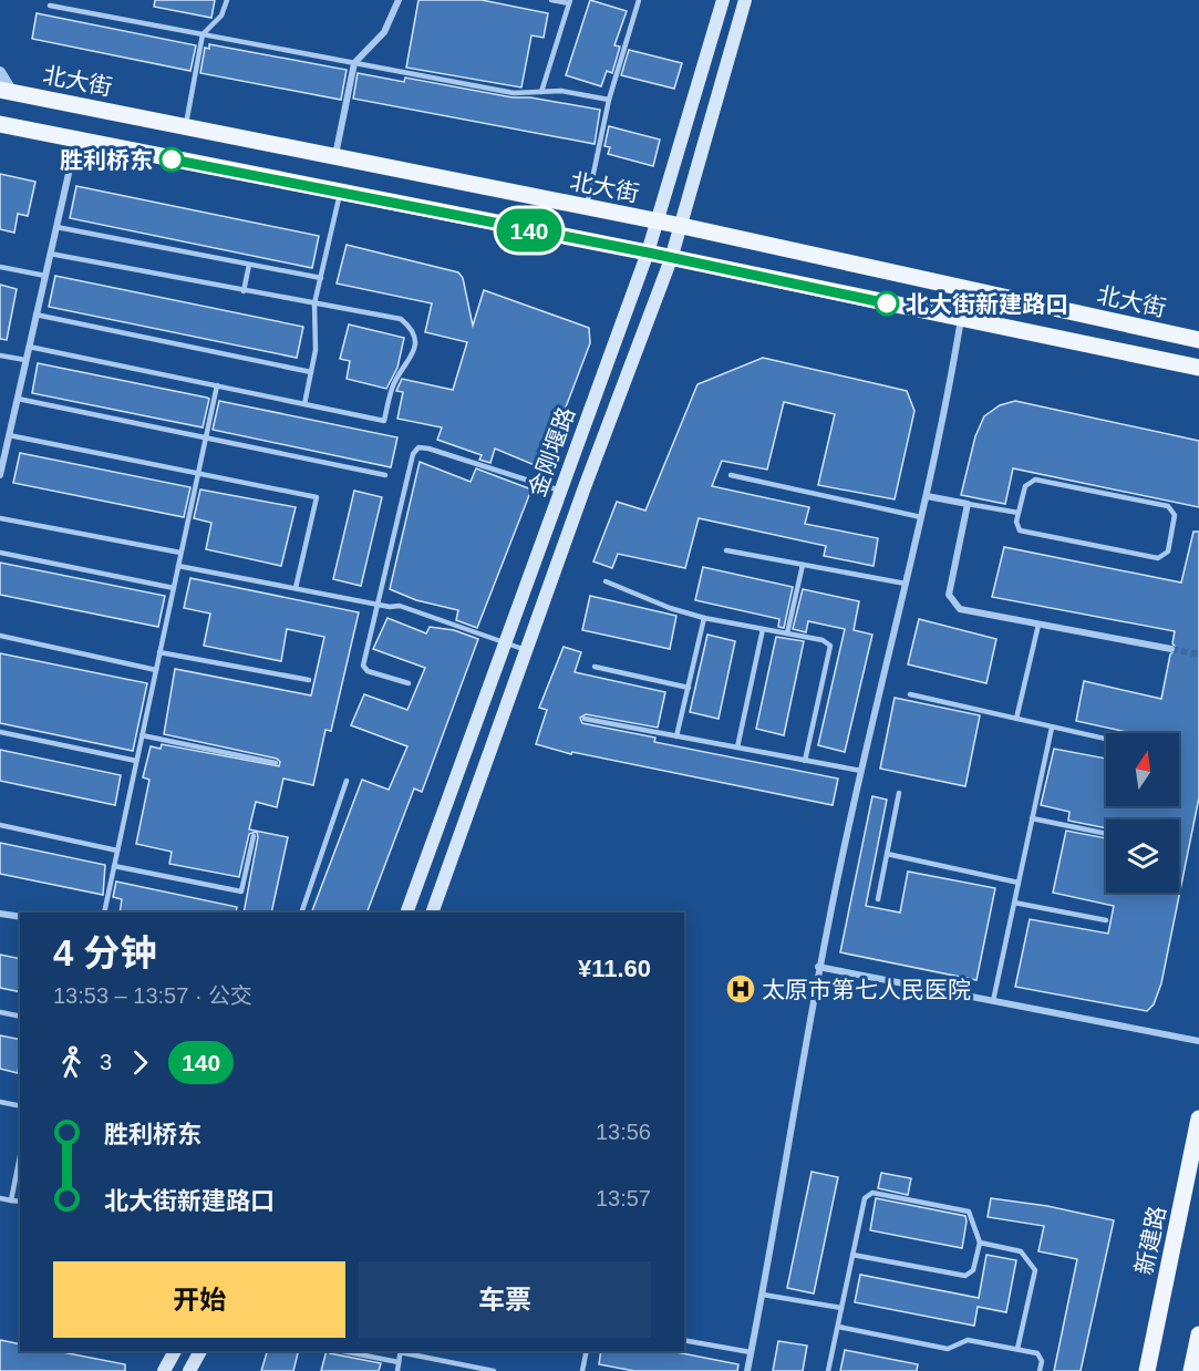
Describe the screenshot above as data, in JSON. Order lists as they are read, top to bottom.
{
  "streets": {
    "main road": ["北大街", "金刚堰路", "新建路"]
  },
  "crossings": [
    ["北大街", "金刚堰路"]
  ],
  "places": {
    "other": ["胜利桥东", "北大街新建路口"],
    "hospital": ["太原市第七人民医院"]
  },
  "lines": ["bus line 140"],
  "north": "top",
  "page": {
    "on_map": "140",
    "heading": ["4 分钟", "13:53 – 13:57 · 公交", "¥11.60"],
    "legs": ["3", "140"],
    "list": [
      {
        "name": "胜利桥东",
        "value": "13:56"
      },
      {
        "name": "北大街新建路口",
        "value": "13:57"
      }
    ],
    "buttons": ["开始", "车票"]
  }
}
